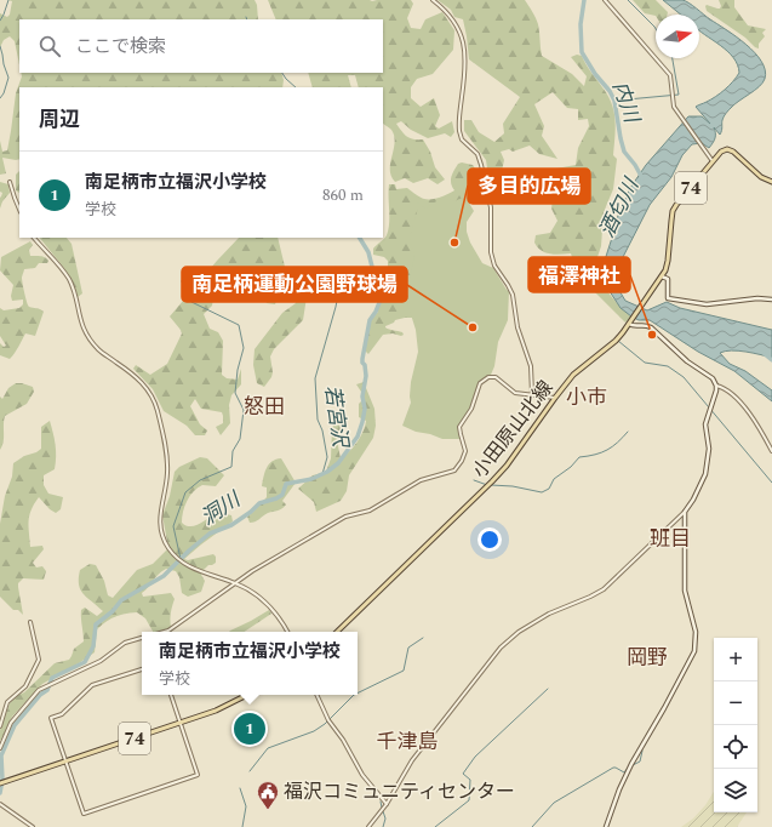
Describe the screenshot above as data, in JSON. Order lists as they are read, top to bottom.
{
  "streets": {
    "main road": ["74", "小田原山北線"]
  },
  "districts": [
    "小市",
    "怒田",
    "班目",
    "岡野",
    "千津島"
  ],
  "water": [
    "内川",
    "酒匂川",
    "若宮沢",
    "洞川"
  ],
  "places": {
    "other": ["多目的広場", "南足柄運動公園野球場", "福澤神社"],
    "public building": ["福沢コミュニティセンター"]
  },
  "north": "right",
  "page": {
    "search": "ここで検索",
    "heading": "周辺",
    "list": [
      {
        "mark": "1",
        "name": "南足柄市立福沢小学校",
        "note": "学校",
        "value": "860 m"
      }
    ],
    "popup": ["南足柄市立福沢小学校", "学校"],
    "map_buttons": ["+", "−"],
    "pins": "1"
  }
}
